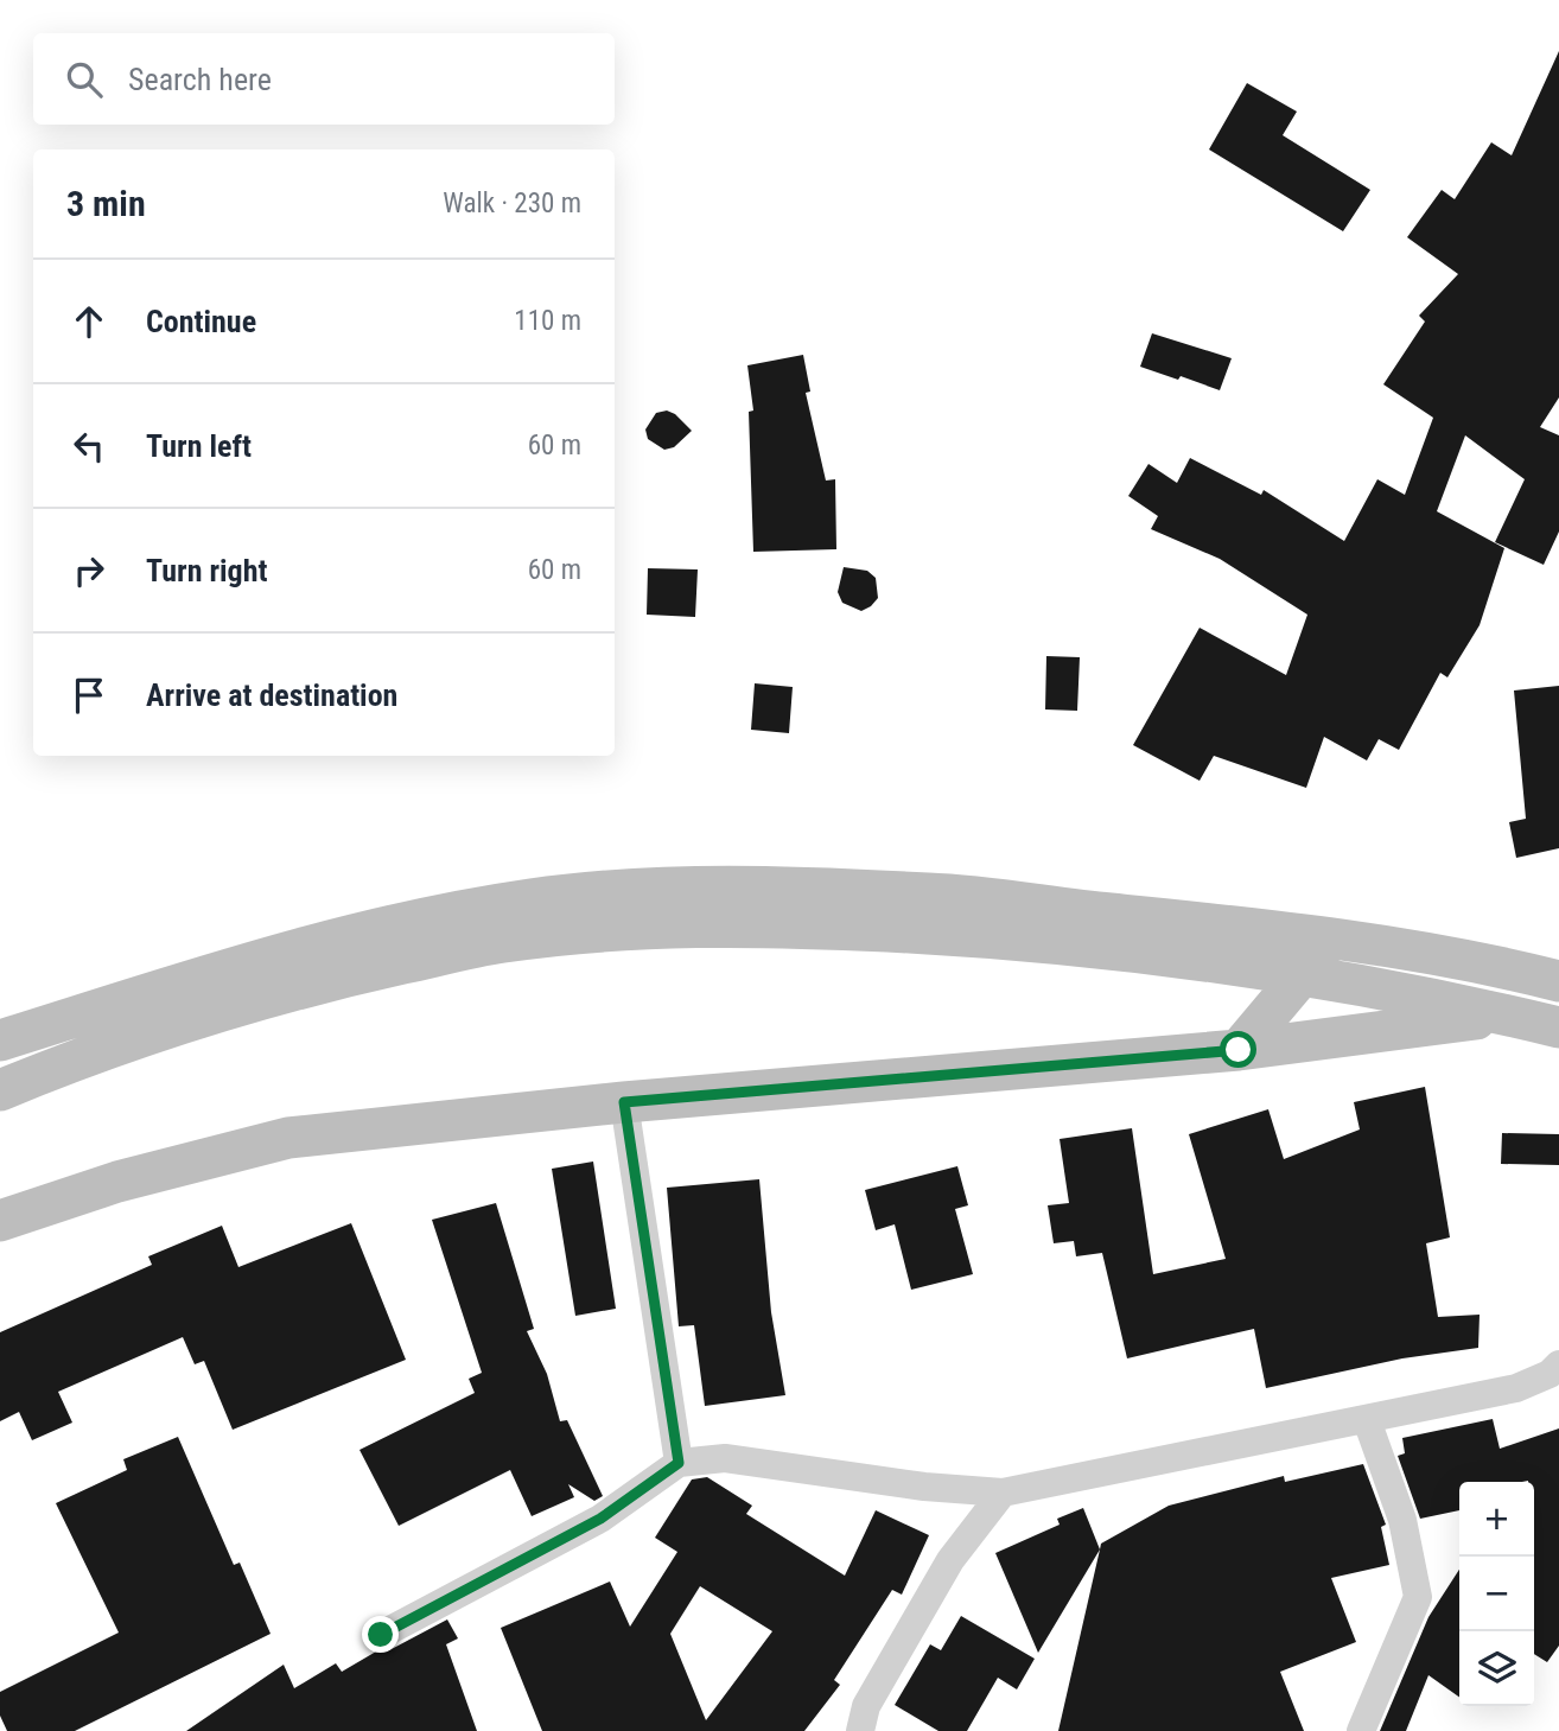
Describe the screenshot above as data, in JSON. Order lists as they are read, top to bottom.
{
  "page": {
    "search": "Search here",
    "heading": ["3 min", "Walk · 230 m"],
    "list": [
      ["Continue", "110 m"],
      ["Turn left", "60 m"],
      ["Turn right", "60 m"],
      "Arrive at destination"
    ],
    "map_buttons": ["+", "−"]
  }
}
